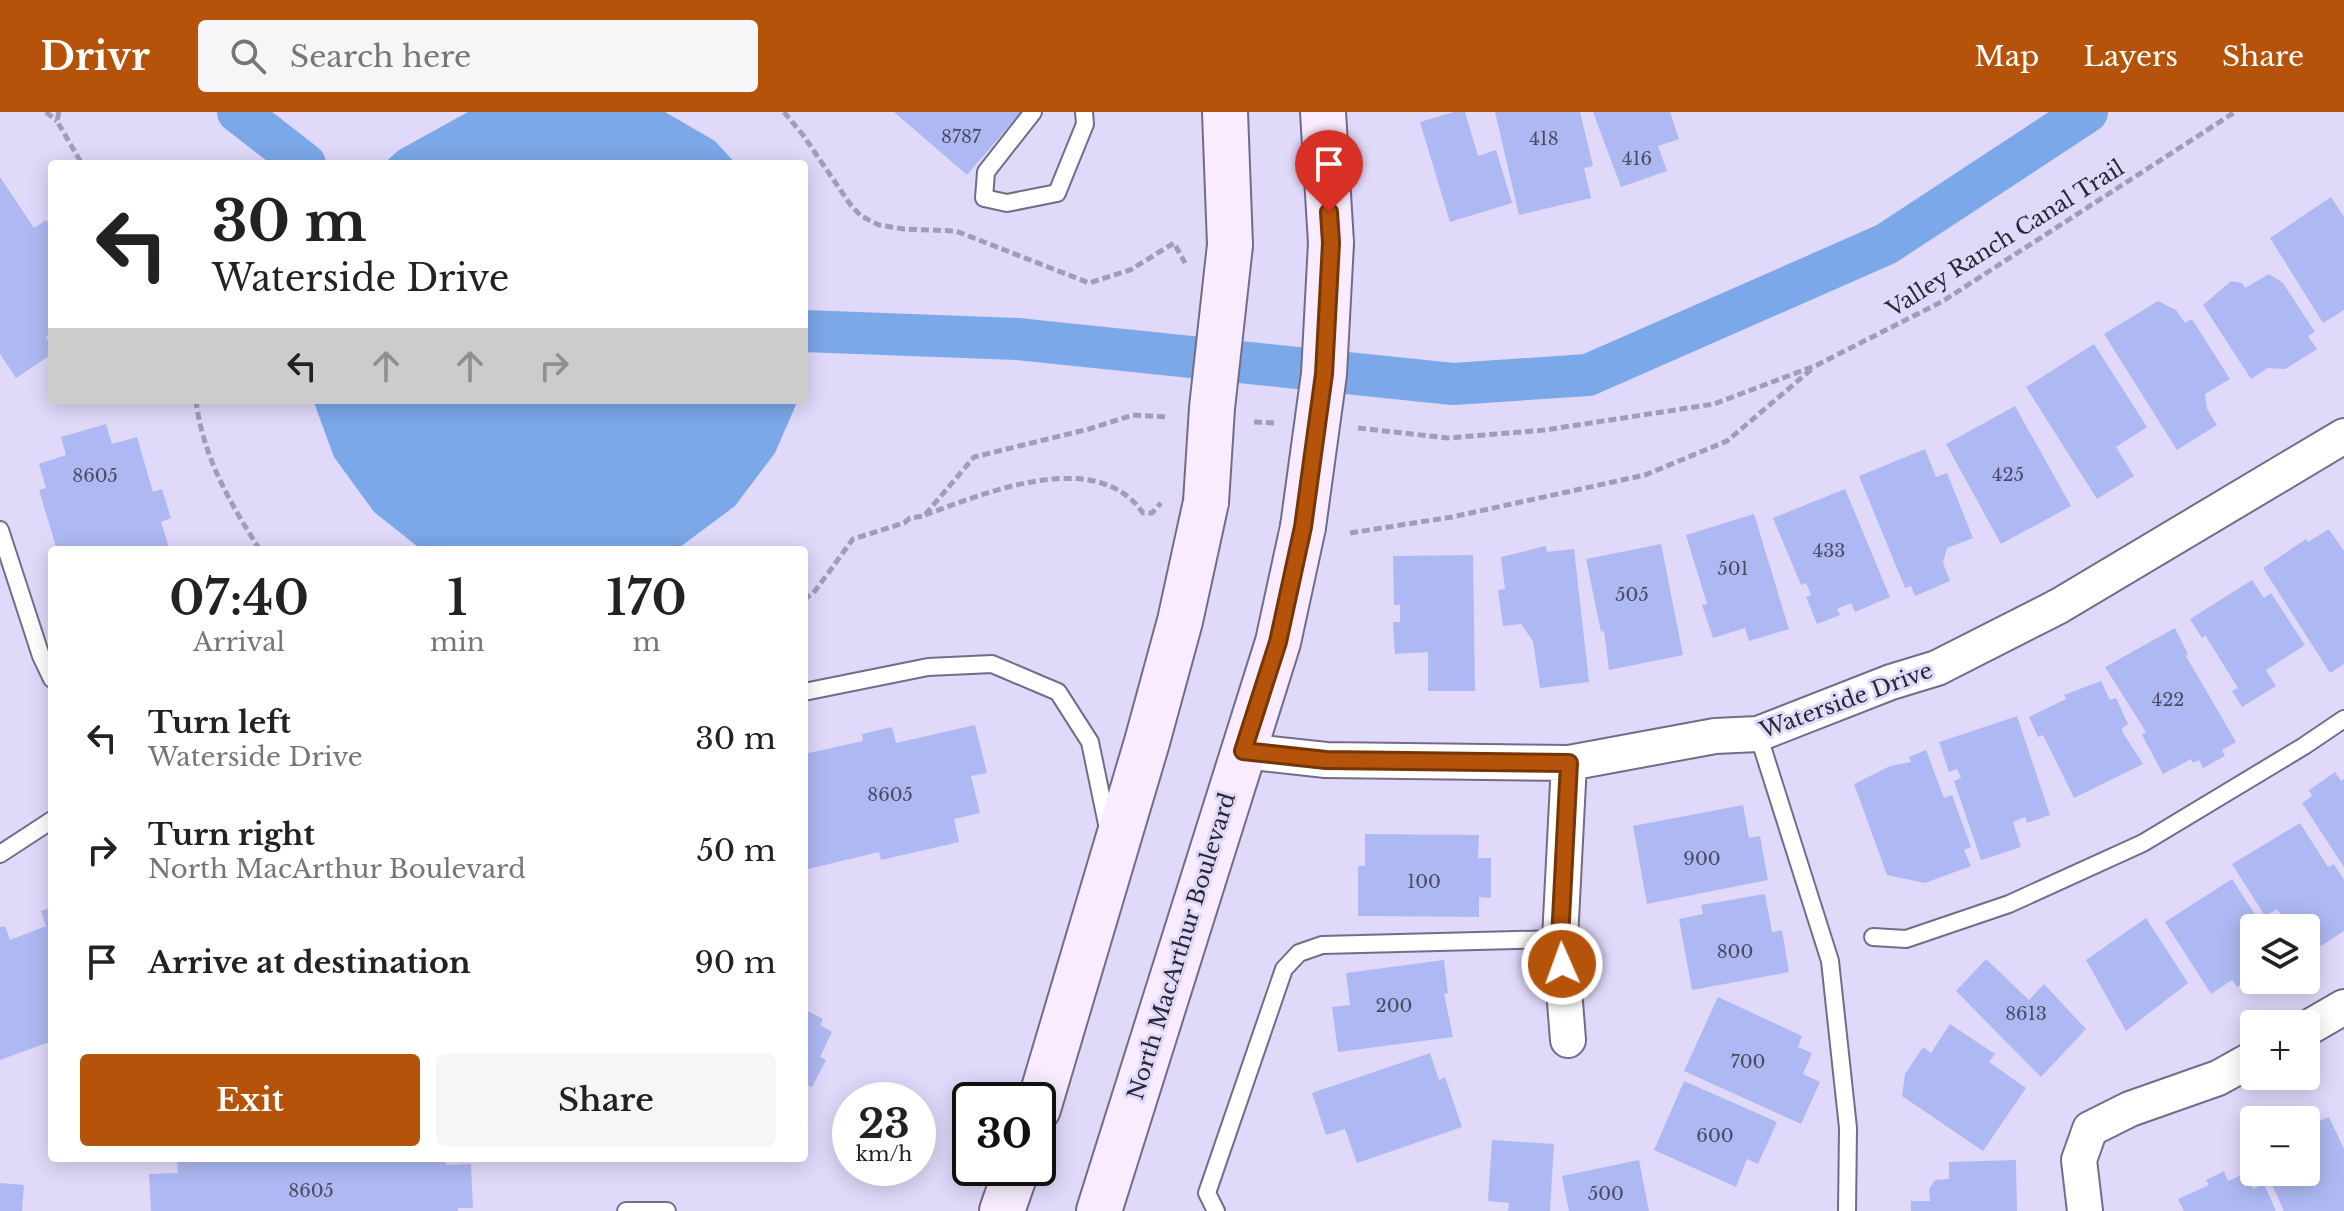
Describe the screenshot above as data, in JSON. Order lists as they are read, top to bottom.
{
  "streets": {
    "main road": ["North MacArthur Boulevard"],
    "street": ["Waterside Drive"],
    "path": ["Valley Ranch Canal Trail"]
  },
  "crossings": [
    ["Waterside Drive", "North MacArthur Boulevard"]
  ],
  "house_numbers": [
    "8787",
    "418",
    "416",
    "425",
    "8605",
    "433",
    "501",
    "505",
    "422",
    "8605",
    "900",
    "100",
    "800",
    "200",
    "8613",
    "700",
    "600",
    "8605",
    "500"
  ],
  "page": {
    "header": "Drivr",
    "search": "Search here",
    "nav": ["Map", "Layers", "Share"],
    "turn": ["30 m", "Waterside Drive"],
    "eta": [
      "07:40",
      "Arrival",
      "1",
      "min",
      "170",
      "m"
    ],
    "list": [
      {
        "name": "Turn left",
        "note": "Waterside Drive",
        "value": "30 m"
      },
      {
        "name": "Turn right",
        "note": "North MacArthur Boulevard",
        "value": "50 m"
      },
      {
        "name": "Arrive at destination",
        "value": "90 m"
      }
    ],
    "map_buttons": ["+", "−"],
    "buttons": ["Exit", "Share"],
    "speed": "23 km/h",
    "limit": "30"
  }
}
